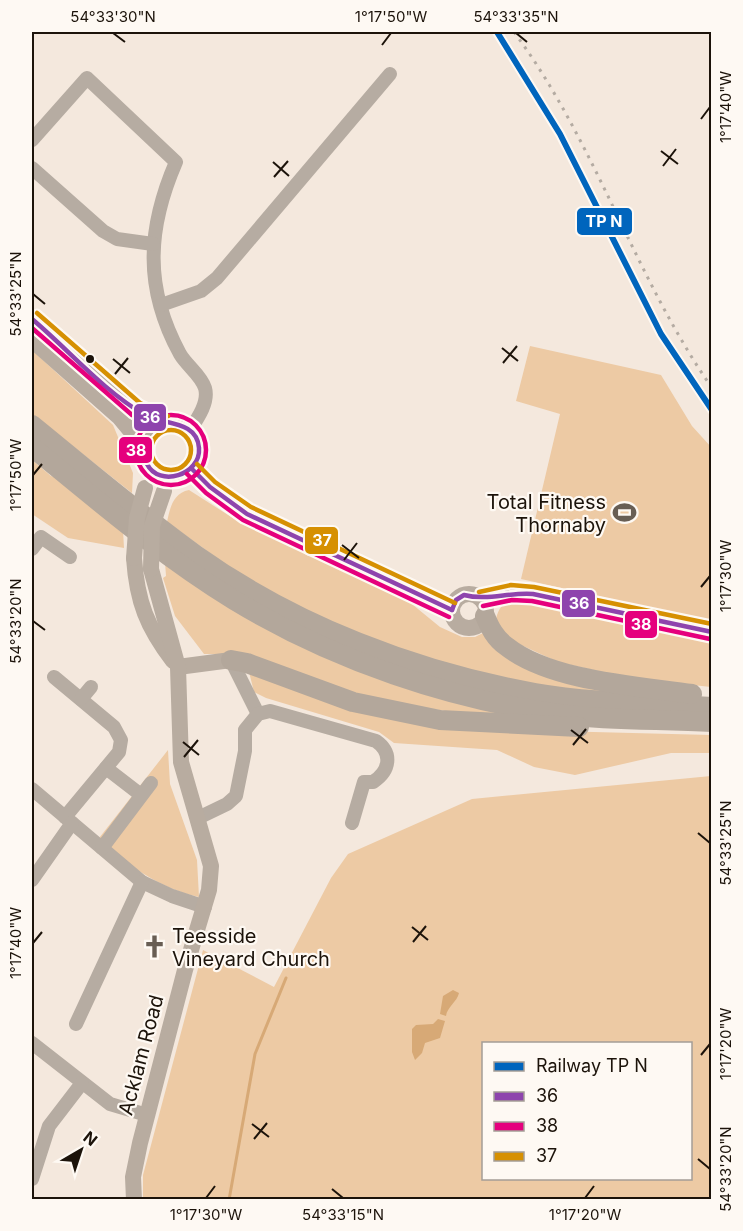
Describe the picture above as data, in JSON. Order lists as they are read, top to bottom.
{
  "streets": {
    "main road": ["Acklam Road"]
  },
  "places": {
    "sports": ["Total Fitness Thornaby"],
    "church": ["Teesside Vineyard Church"]
  },
  "lines": ["transit line 37", "transit line 36", "transit line 38"],
  "legend": [
    "Railway TP N",
    "36",
    "38",
    "37"
  ],
  "north": "top right",
  "coordinates": [
    "54°33'30\"N",
    "1°17'50\"W",
    "54°33'35\"N",
    "1°17'40\"W",
    "54°33'25\"N",
    "1°17'30\"W",
    "54°33'20\"N",
    "1°17'20\"W",
    "54°33'15\"N"
  ]
}
